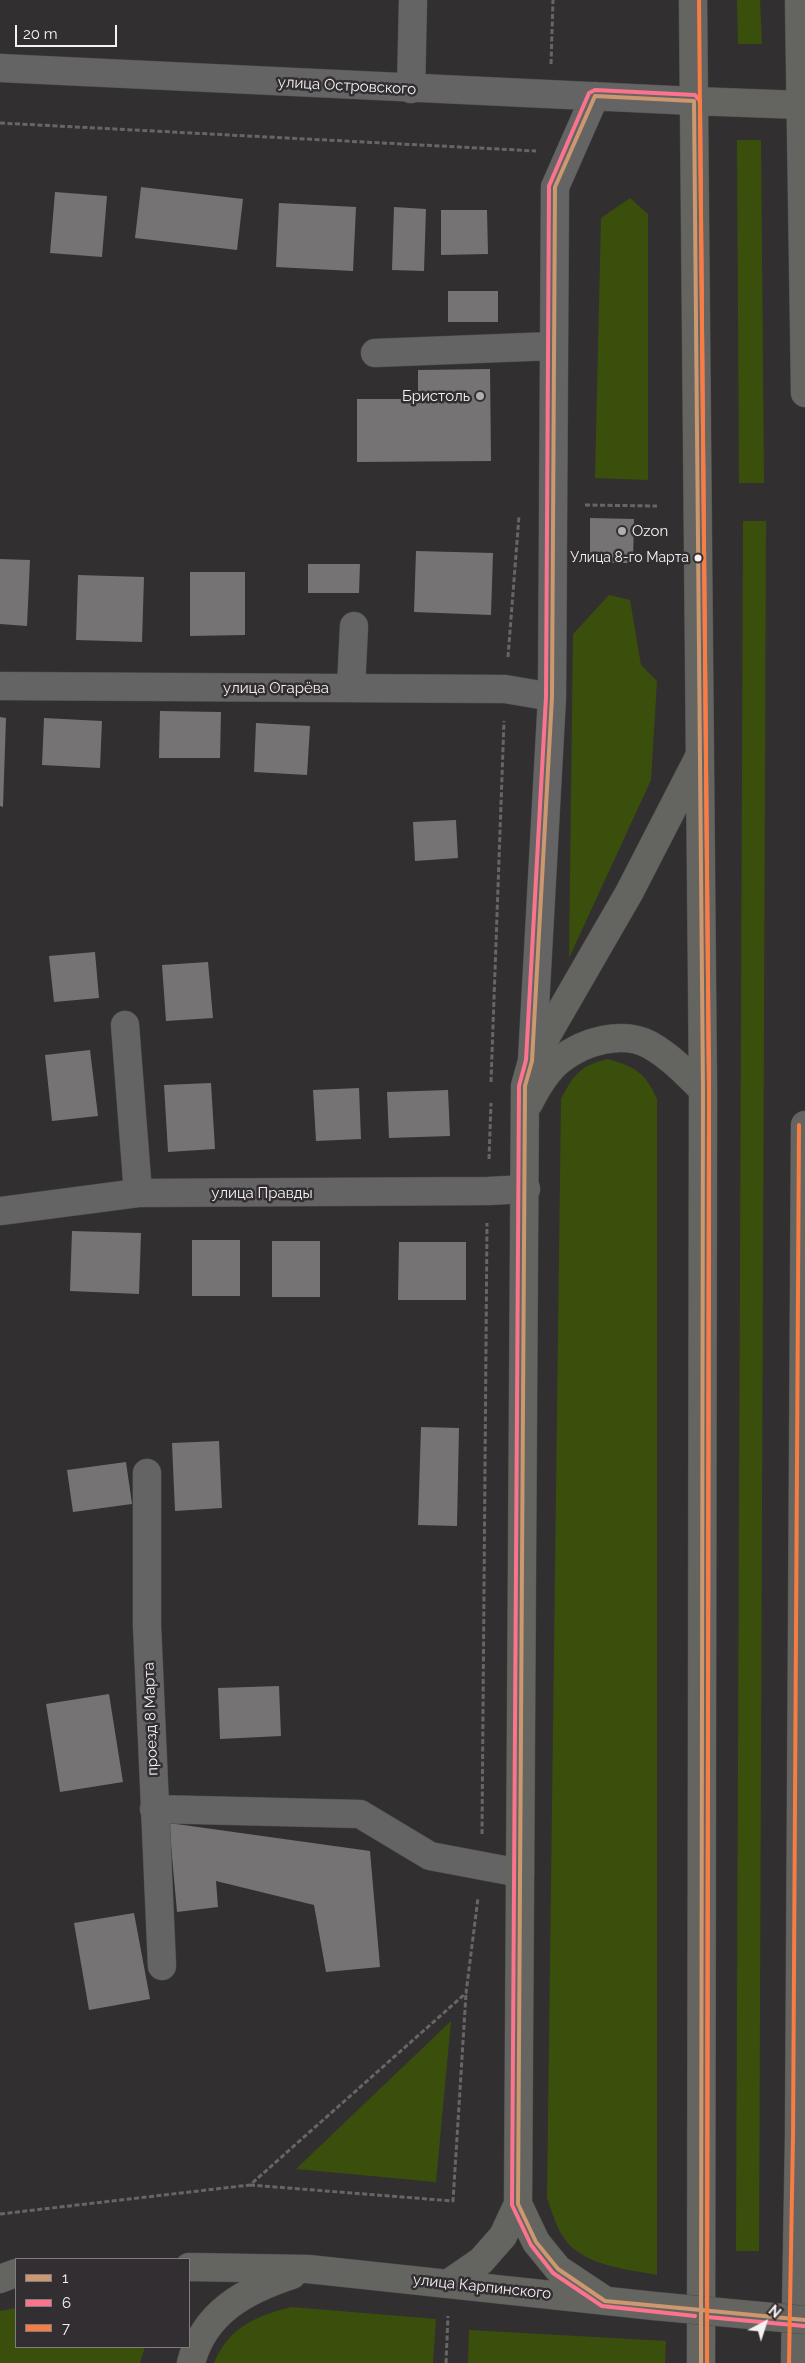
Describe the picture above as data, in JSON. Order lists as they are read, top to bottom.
{
  "streets": {
    "main road": ["улица Карпинского"],
    "street": [
      "улица Островского",
      "улица Огарёва",
      "улица Правды",
      "проезд 8 Марта"
    ]
  },
  "places": ["Бристоль", "Ozon", "Улица 8-го Марта"],
  "lines": ["transit line 7", "transit line 6", "transit line 1"],
  "legend": ["1", "6", "7"],
  "scale_bar": "20 m",
  "north": "top right"
}
